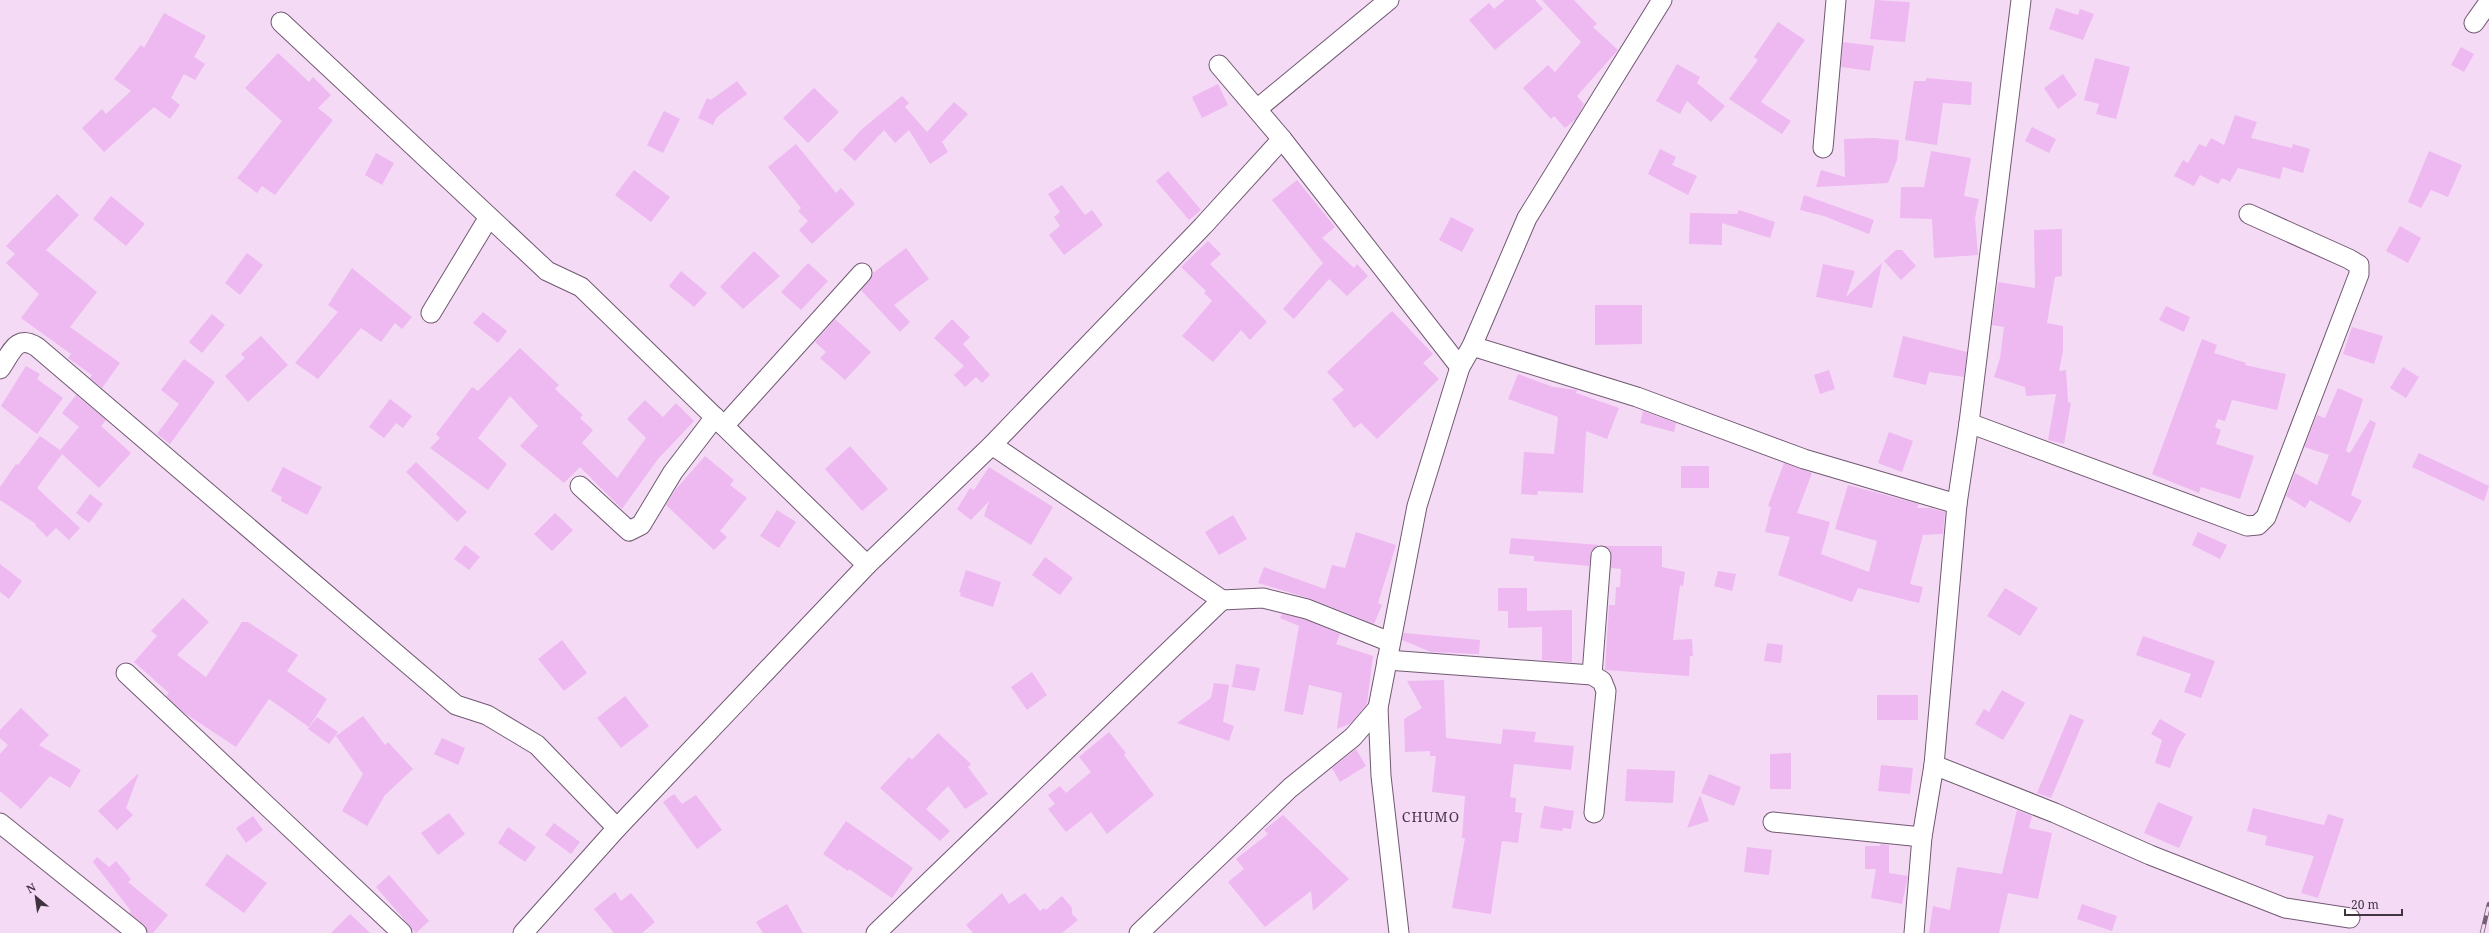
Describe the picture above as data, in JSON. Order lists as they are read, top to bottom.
{
  "districts": ["CHUMO"],
  "scale_bar": "20 m",
  "north": "top left"
}
